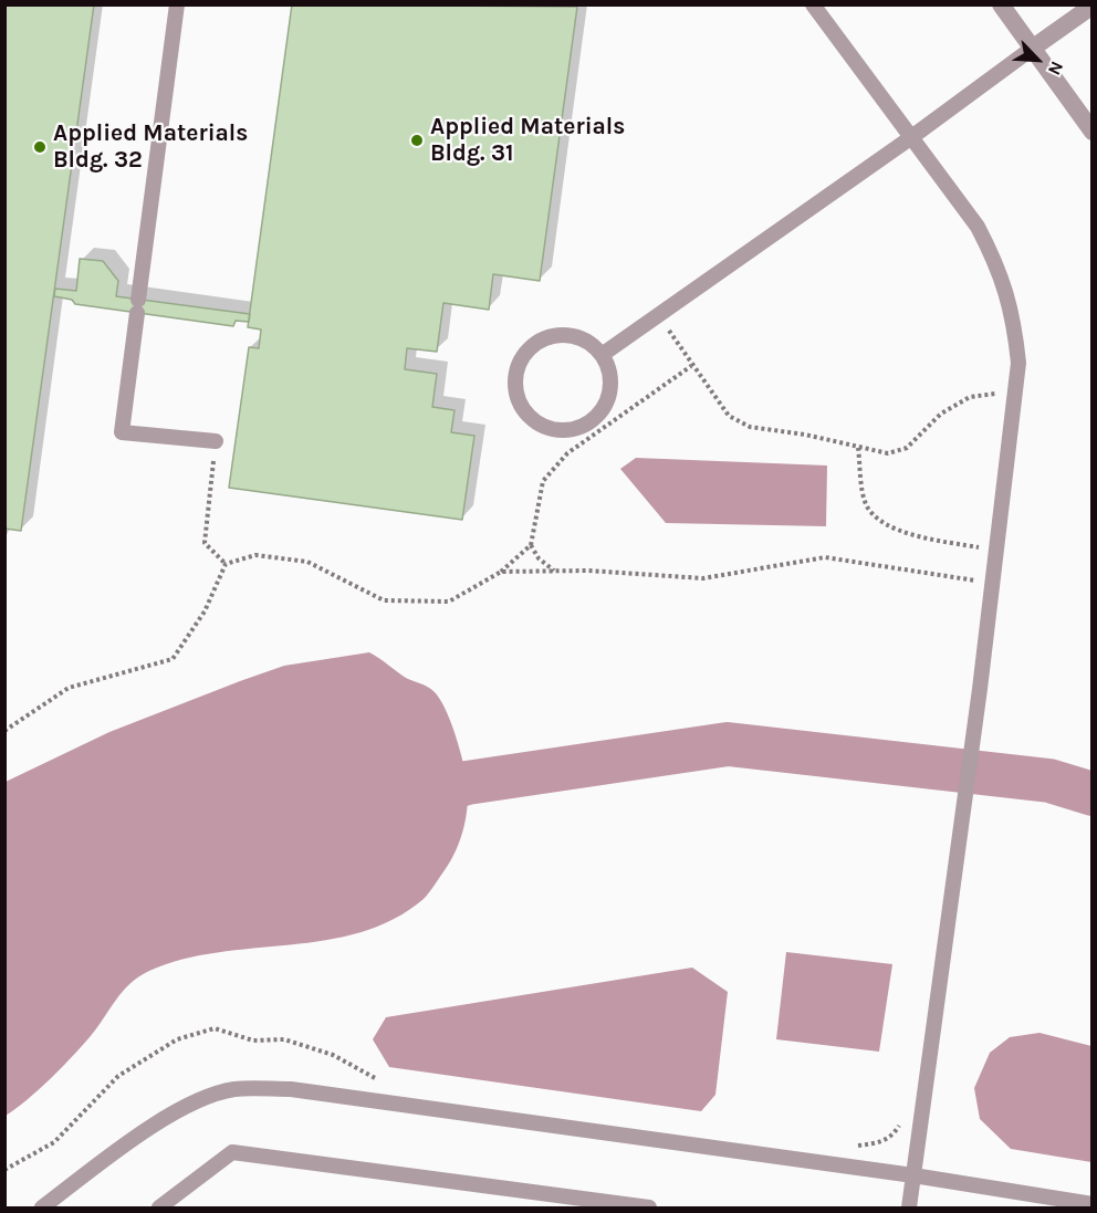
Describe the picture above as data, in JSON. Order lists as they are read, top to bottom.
{
  "places": ["Applied Materials Bldg. 31", "Applied Materials Bldg. 32"],
  "north": "bottom right"
}
